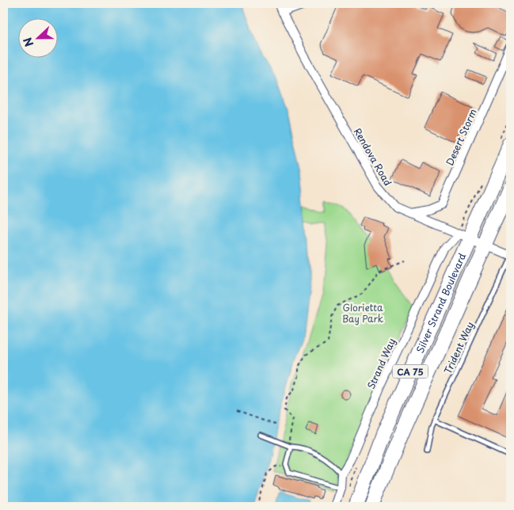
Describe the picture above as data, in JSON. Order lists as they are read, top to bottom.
{
  "streets": {
    "highway": ["Silver Strand Boulevard", "CA 75"],
    "street": ["Desert Storm", "Rendova Road", "Strand Way"],
    "lane": ["Trident Way"]
  },
  "crossings": [
    ["Desert Storm", "Rendova Road"],
    ["Rendova Road", "Silver Strand Boulevard"],
    ["Rendova Road", "Trident Way"],
    ["Rendova Road", "Strand Way"],
    ["Silver Strand Boulevard", "Strand Way"]
  ],
  "parks": ["Glorietta Bay Park"],
  "north": "left"
}
